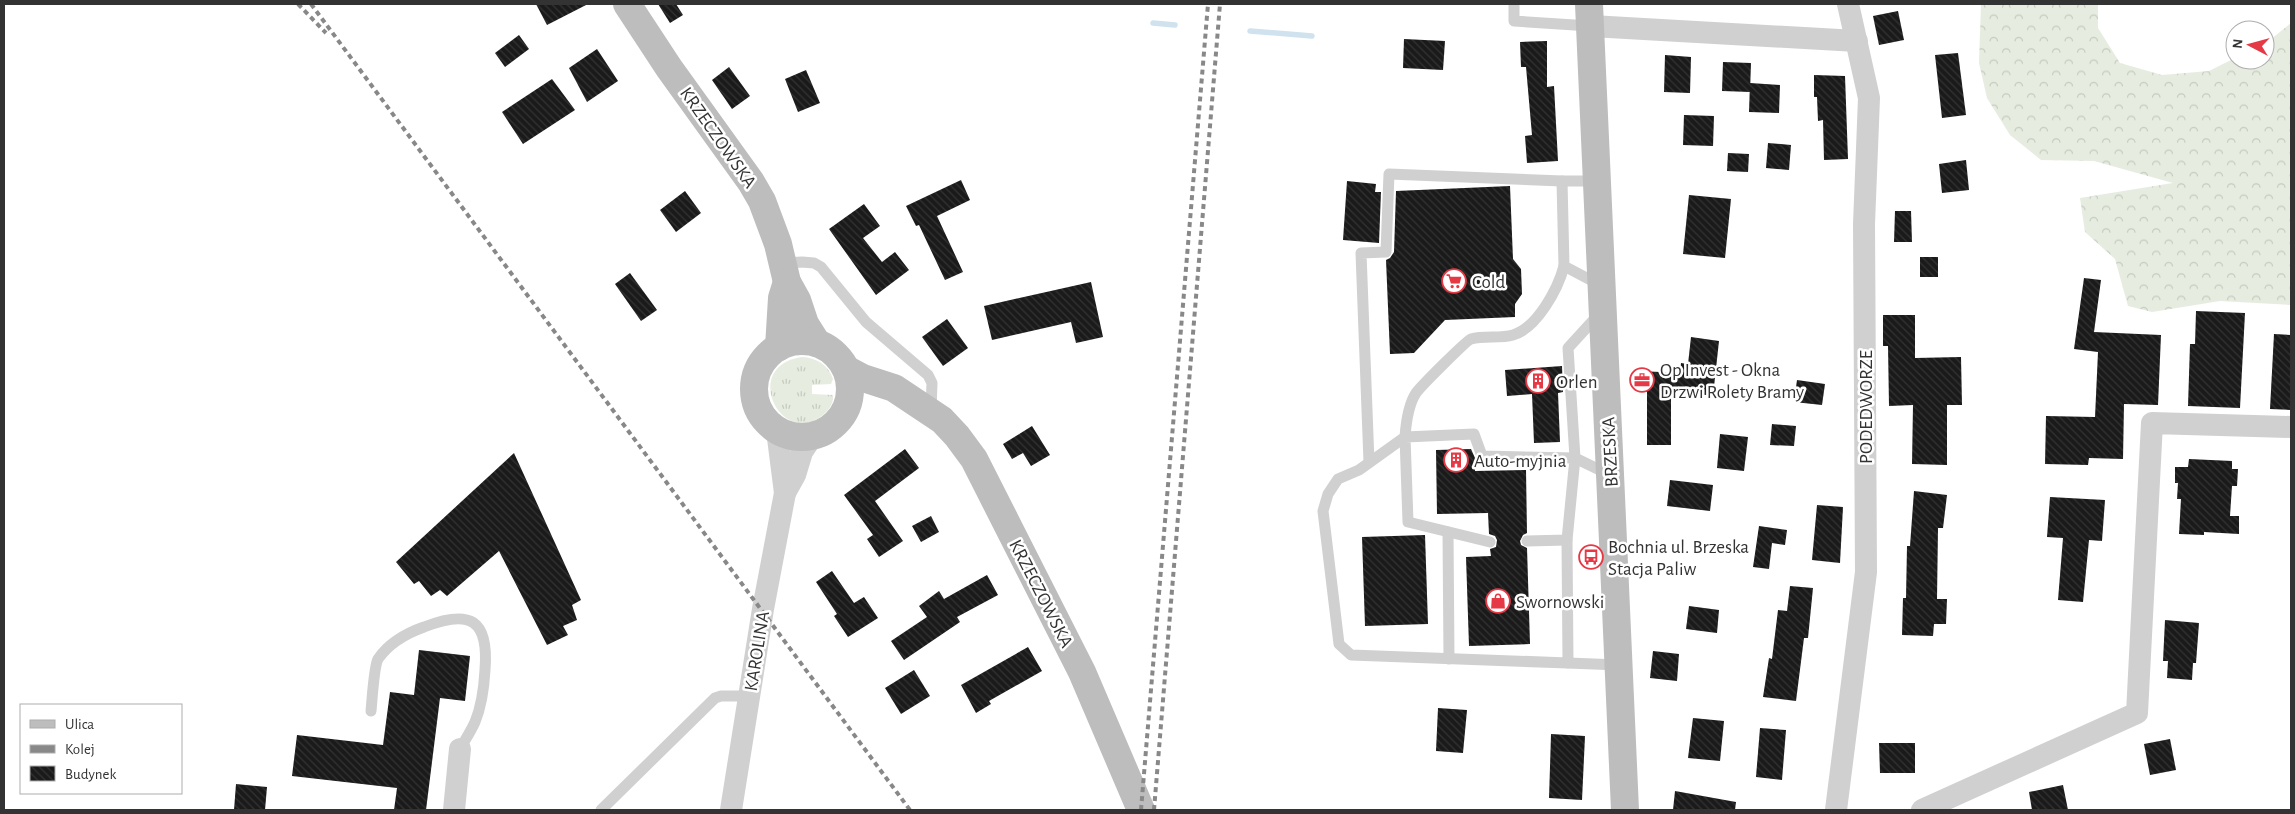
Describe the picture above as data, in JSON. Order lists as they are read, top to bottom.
{
  "streets": {
    "main road": ["KRZECZOWSKA", "BRZESKA"],
    "street": ["PODEDWORZE", "KAROLINA"]
  },
  "crossings": [
    ["KRZECZOWSKA", "KAROLINA"]
  ],
  "places": {
    "supermarket": ["Cold"],
    "office": ["Op Invest - Okna Drzwi Rolety Bramy"],
    "building": ["Orlen", "Auto-myjnia"],
    "bus stop": ["Bochnia ul. Brzeska Stacja Paliw"],
    "shop": ["Swornowski"]
  },
  "legend": ["Ulica", "Kolej", "Budynek"],
  "north": "left"
}
